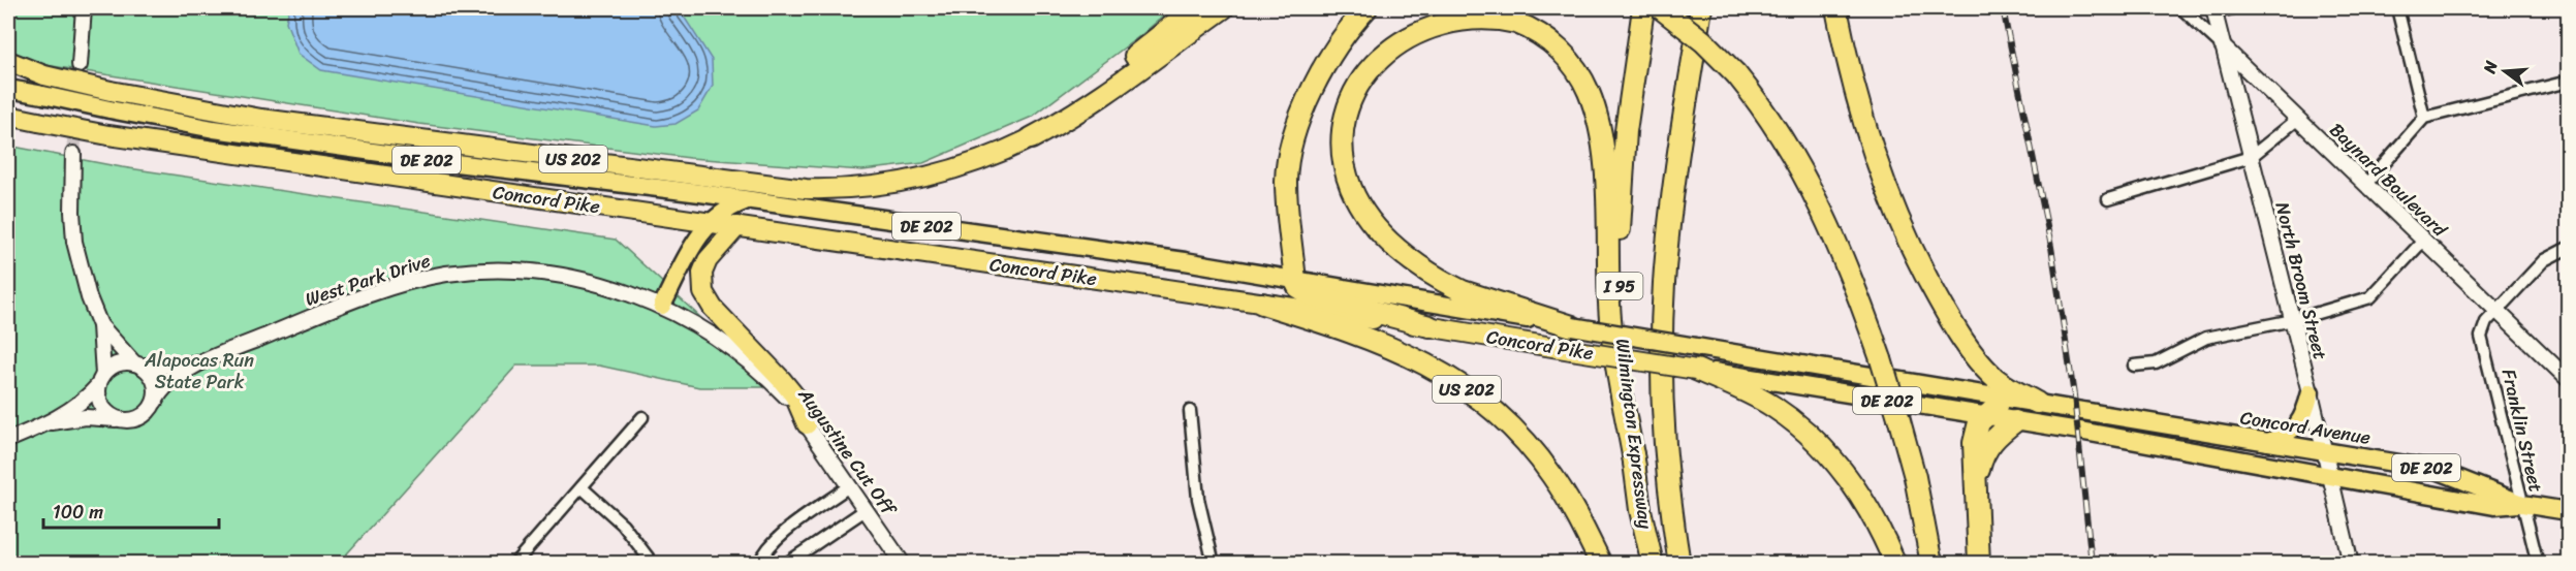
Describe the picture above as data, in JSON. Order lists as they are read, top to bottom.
{
  "streets": {
    "highway": [
      "US 202",
      "DE 202",
      "Concord Pike",
      "I 95",
      "Wilmington Expressway"
    ],
    "main road": ["Concord Avenue"],
    "street": [
      "Baynard Boulevard",
      "West Park Drive",
      "North Broom Street",
      "Franklin Street",
      "Augustine Cut Off"
    ]
  },
  "crossings": [
    ["US 202", "Concord Pike"],
    ["Baynard Boulevard", "North Broom Street"],
    ["Baynard Boulevard", "Franklin Street"],
    ["Concord Pike", "Concord Avenue"],
    ["West Park Drive", "Augustine Cut Off"],
    ["North Broom Street", "Concord Avenue"],
    ["Concord Avenue", "Franklin Street"]
  ],
  "parks": ["Alapocas Run State Park"],
  "scale_bar": "100 m",
  "north": "left"
}
